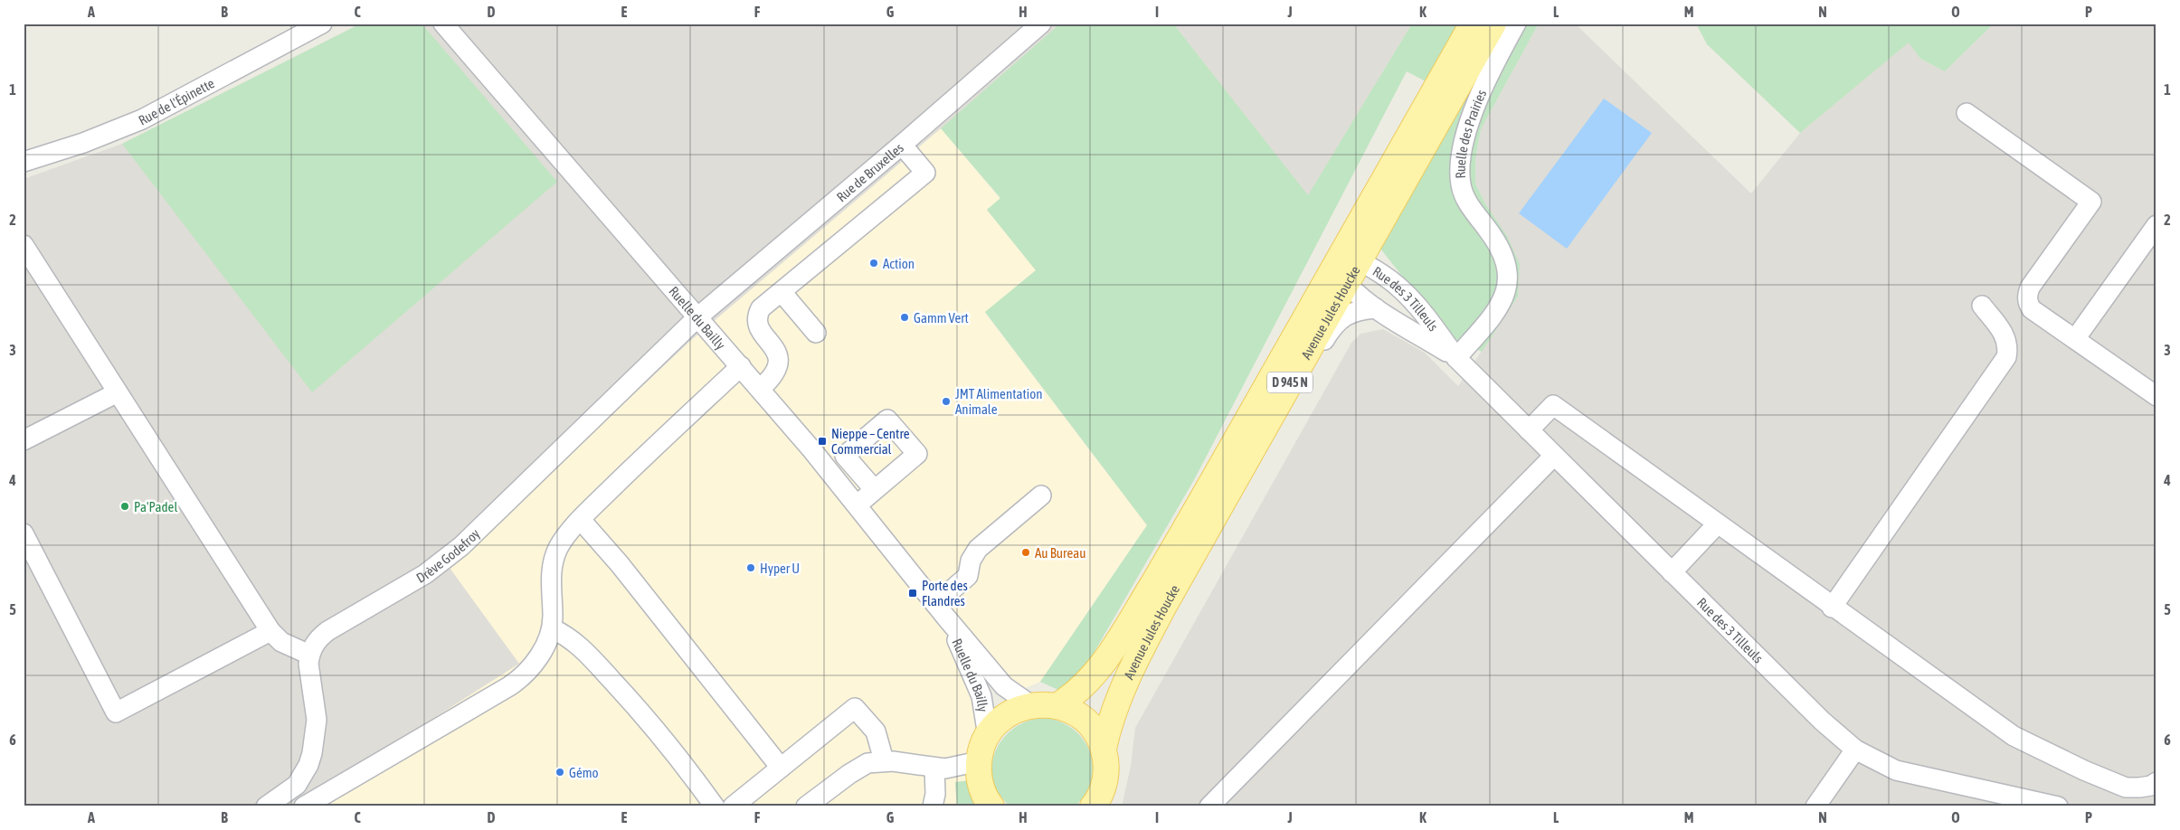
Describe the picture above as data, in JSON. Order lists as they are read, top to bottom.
{
  "streets": {
    "main road": ["Avenue Jules Houcke", "D 945 N"],
    "street": [
      "Rue de l'Épinette",
      "Ruelle des Prairies",
      "Rue de Bruxelles",
      "Rue des 3 Tilleuls",
      "Ruelle du Bailly",
      "Drève Godefroy"
    ]
  },
  "crossings": [
    ["Ruelle des Prairies", "Rue des 3 Tilleuls"],
    ["Rue de Bruxelles", "Ruelle du Bailly"],
    ["Rue de Bruxelles", "Drève Godefroy"],
    ["Rue des 3 Tilleuls", "Avenue Jules Houcke"],
    ["Ruelle du Bailly", "Drève Godefroy"]
  ],
  "places": {
    "other": [
      "Action",
      "Gamm Vert",
      "JMT Alimentation Animale",
      "Pa'Padel",
      "Au Bureau",
      "Hyper U",
      "Gémo"
    ],
    "transit": ["Nieppe – Centre Commercial", "Porte des Flandres"]
  },
  "grid": {
    "columns": [
      "A",
      "B",
      "C",
      "D",
      "E",
      "F",
      "G",
      "H",
      "I",
      "J",
      "K",
      "L",
      "M",
      "N",
      "O",
      "P"
    ],
    "rows": [
      "1",
      "2",
      "3",
      "4",
      "5",
      "6"
    ]
  }
}
